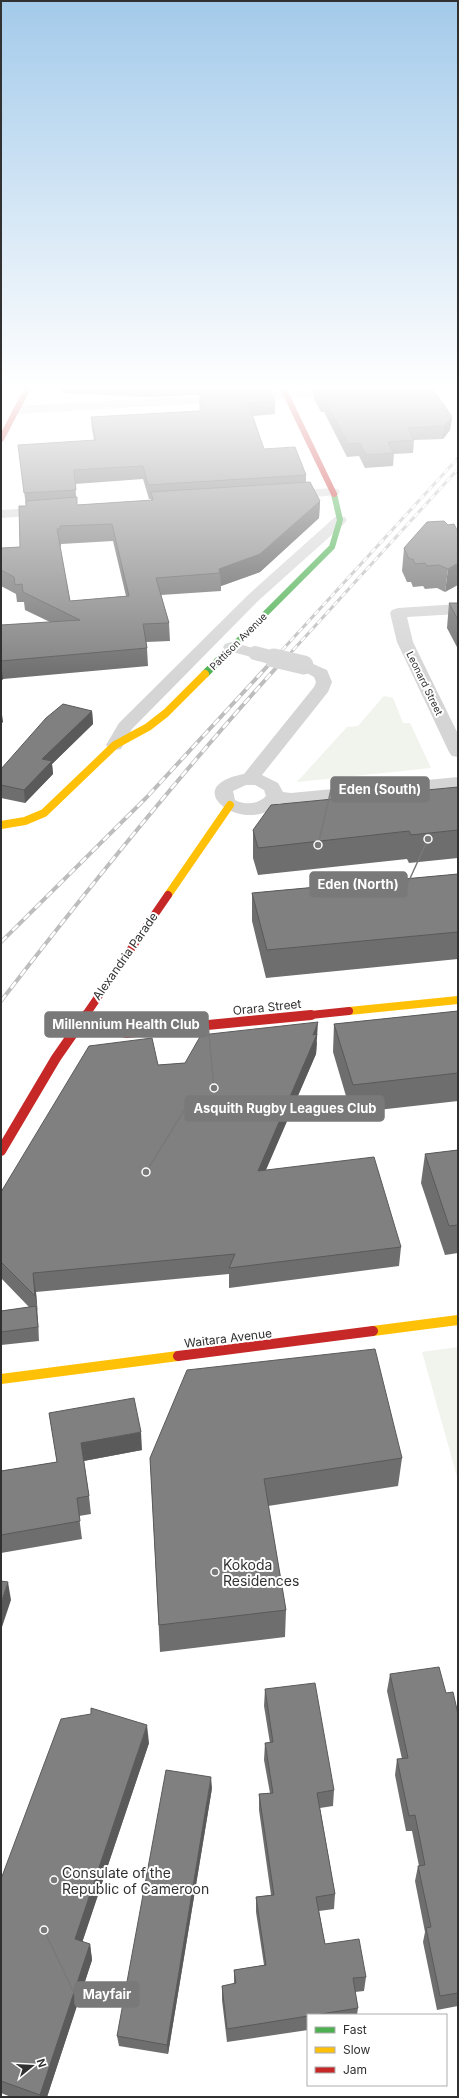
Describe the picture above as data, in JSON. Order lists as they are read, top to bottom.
{
  "streets": {
    "street": [
      "Pattison Avenue",
      "Leonard Street",
      "Alexandria Parade",
      "Orara Street",
      "Waitara Avenue"
    ]
  },
  "crossings": [
    ["Alexandria Parade", "Orara Street"]
  ],
  "places": [
    "Eden (North)",
    "Eden (South)",
    "Millennium Health Club",
    "Asquith Rugby Leagues Club",
    "Kokoda Residences",
    "Consulate of the Republic of Cameroon",
    "Mayfair"
  ],
  "legend": ["Fast", "Slow", "Jam"],
  "north": "right"
}
